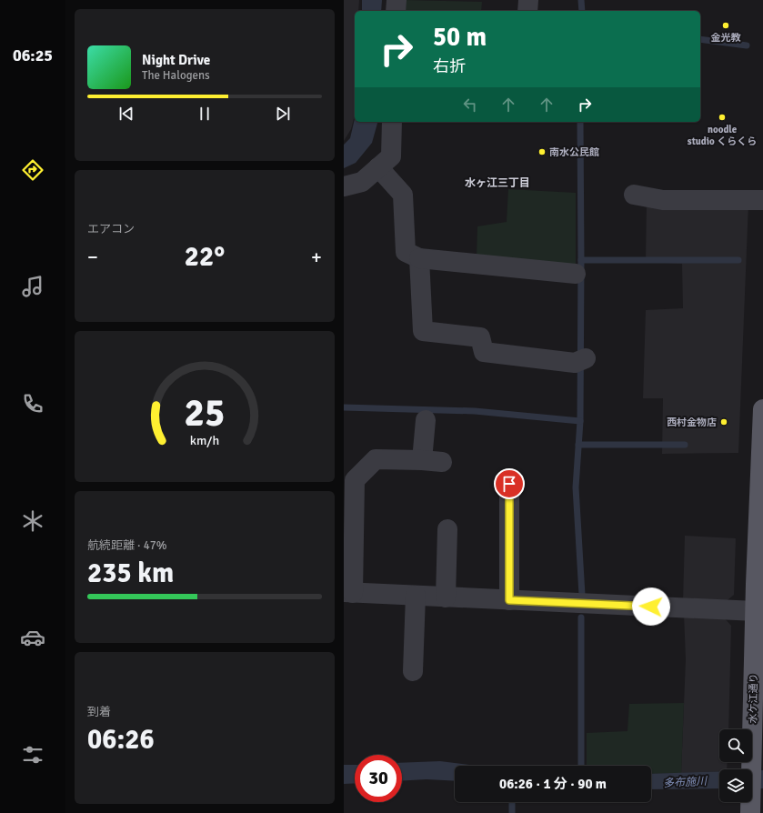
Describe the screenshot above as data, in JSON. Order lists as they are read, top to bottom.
{
  "streets": {
    "main road": ["水ケ江通り"]
  },
  "districts": ["水ヶ江三丁目"],
  "water": ["多布施川"],
  "places": [
    "金光教",
    "noodle studio くらくら",
    "南水公民館",
    "西村金物店"
  ],
  "page": {
    "tabs": "06:25",
    "turn": ["50 m", "右折"],
    "song": ["Night Drive", "The Halogens"],
    "tile": [
      "エアコン",
      ["航続距離 · 47%", "235 km"],
      ["到着", "06:26"]
    ],
    "heat": ["−", "22°", "+"],
    "limit": "30",
    "trip": "06:26 · 1 分 · 90 m",
    "gauge": ["25", "km/h"]
  }
}
